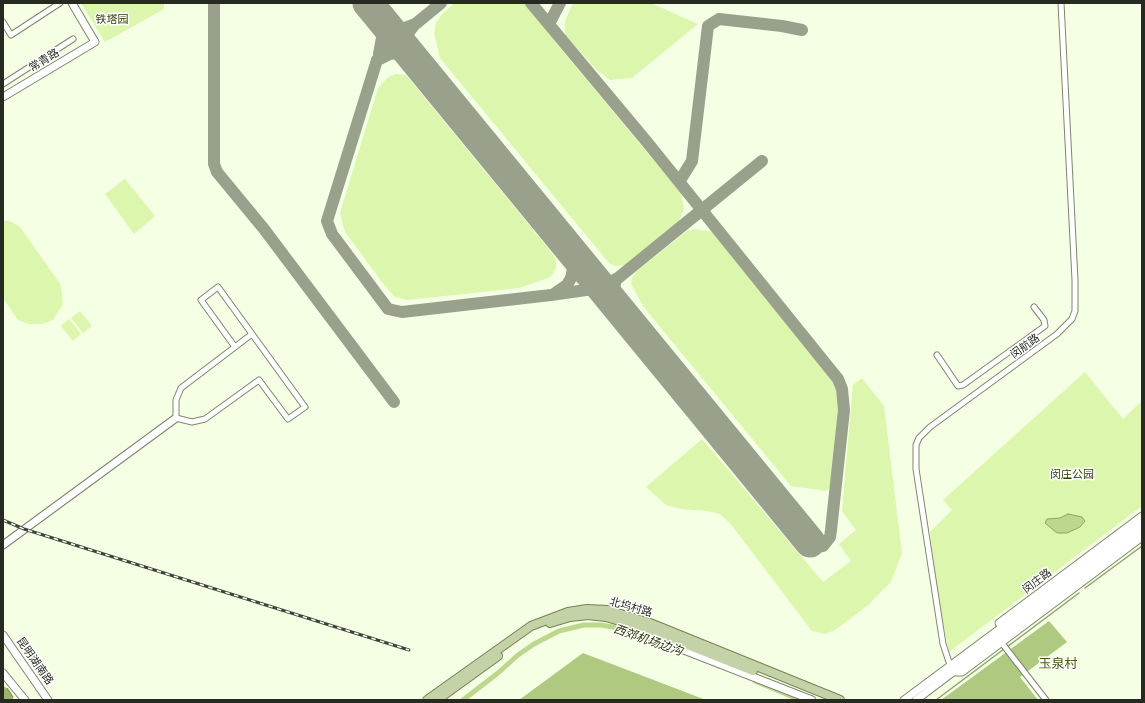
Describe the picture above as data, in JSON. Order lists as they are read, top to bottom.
{
  "streets": {
    "main road": ["北坞村路"],
    "street": [
      "常青路",
      "闵航路",
      "闵庄路",
      "昆明湖南路"
    ]
  },
  "crossings": [
    ["闵航路", "闵庄路"]
  ],
  "districts": ["玉泉村"],
  "water": ["西郊机场边沟"],
  "parks": ["铁塔园", "闵庄公园"]
}
